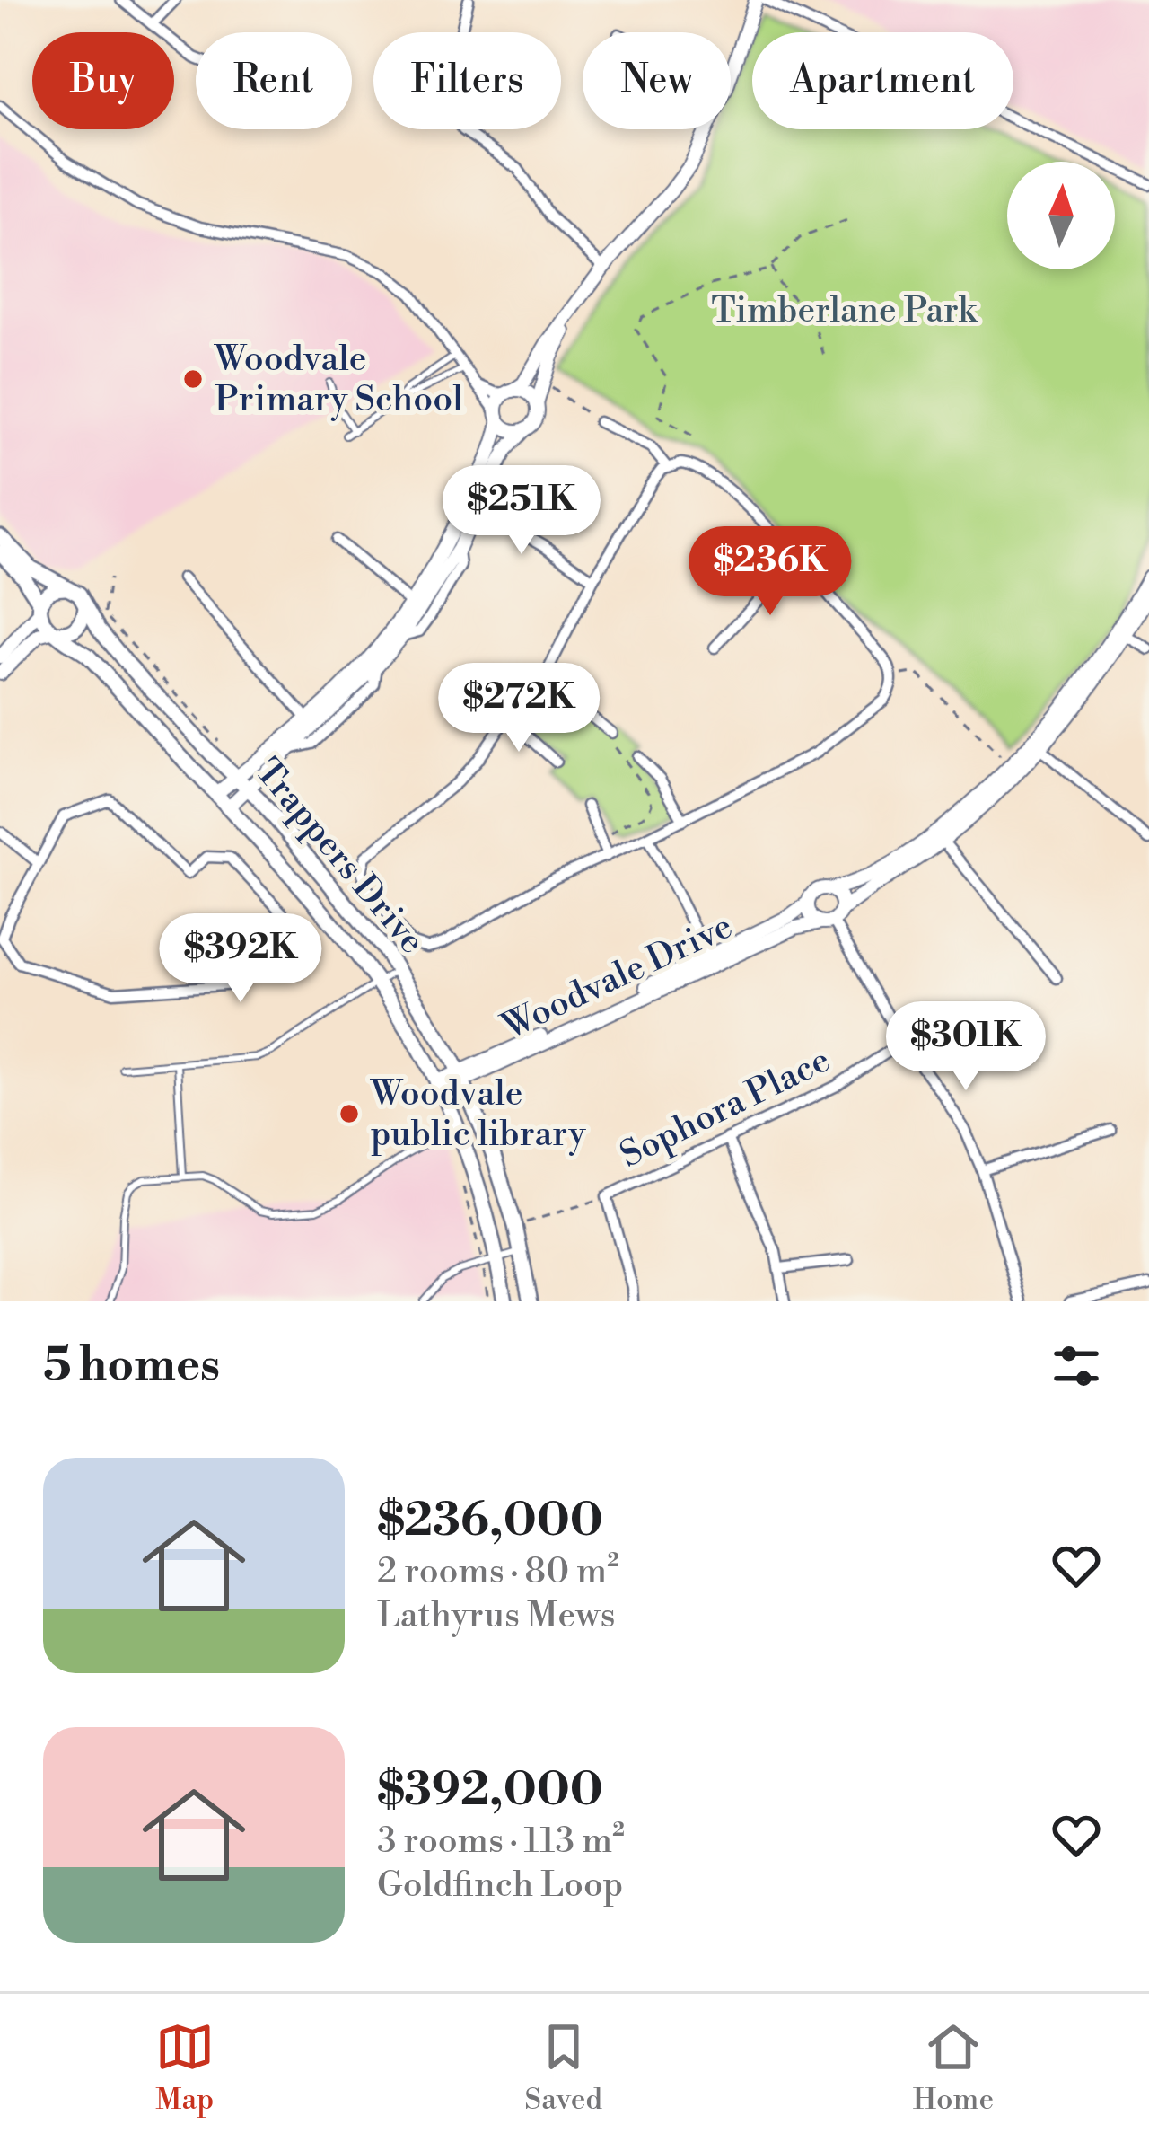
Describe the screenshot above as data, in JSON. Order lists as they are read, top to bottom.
{
  "streets": {
    "main road": ["Trappers Drive"],
    "street": ["Woodvale Drive", "Sophora Place"]
  },
  "crossings": [
    ["Trappers Drive", "Woodvale Drive"]
  ],
  "parks": ["Timberlane Park"],
  "places": ["Woodvale Primary School", "Woodvale public library"],
  "north": "top",
  "page": {
    "chip": [
      "Buy",
      "Rent",
      "Filters",
      "New",
      "Apartment"
    ],
    "price": [
      "$251K",
      "$236K",
      "$272K",
      "$392K",
      "$301K"
    ],
    "heading": "5 homes",
    "list": [
      {
        "name": "$236,000",
        "note": "2 rooms · 80 m² · Lathyrus Mews"
      },
      {
        "name": "$392,000",
        "note": "3 rooms · 113 m² · Goldfinch Loop"
      }
    ],
    "tabs": ["Map", "Saved", "Home"]
  }
}
